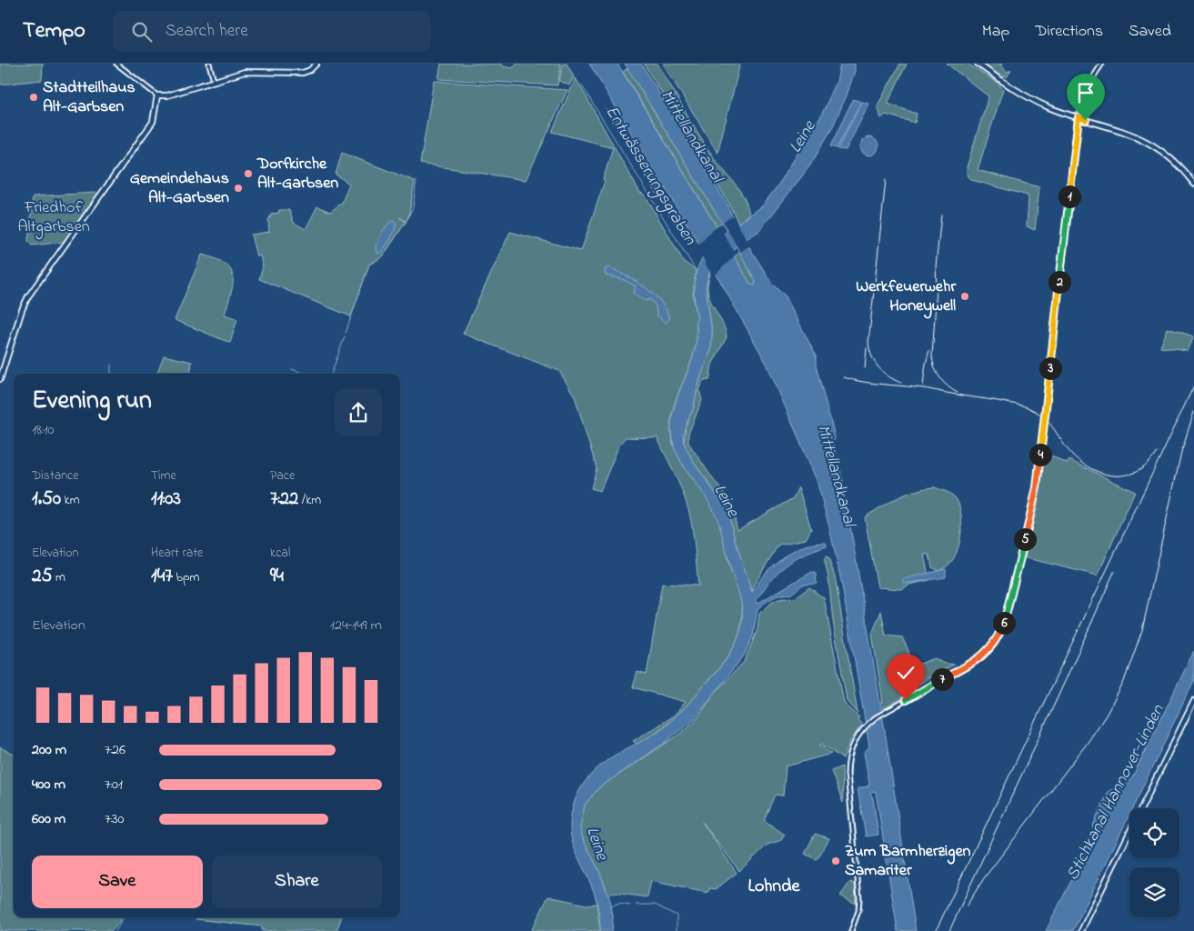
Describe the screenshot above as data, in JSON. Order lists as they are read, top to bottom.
{
  "districts": ["Lohnde"],
  "water": [
    "Mittellandkanal",
    "Leine",
    "Entwässerungsgraben",
    "Stichkanal Hannover-Linden"
  ],
  "parks": ["Friedhof Altgarbsen"],
  "places": [
    "Stadtteilhaus Alt-Garbsen",
    "Dorfkirche Alt-Garbsen",
    "Gemeindehaus Alt-Garbsen",
    "Werkfeuerwehr Honeywell",
    "Zum Barmherzigen Samariter"
  ],
  "page": {
    "header": "Tempo",
    "search": "Search here",
    "nav": ["Map", "Directions", "Saved"],
    "pins": [
      "1",
      "2",
      "3",
      "4",
      "5",
      "6",
      "7"
    ],
    "heading": ["Evening run", "18:10"],
    "stats": [
      ["Distance", "1.50 km"],
      ["Time", "11:03"],
      ["Pace", "7:22 /km"],
      ["Elevation", "25 m"],
      ["Heart rate", "147 bpm"],
      ["kcal", "94"]
    ],
    "chart": ["Elevation", "124–149 m"],
    "list": [
      {
        "name": "200 m",
        "note": "7:26"
      },
      {
        "name": "400 m",
        "note": "7:01"
      },
      {
        "name": "600 m",
        "note": "7:30"
      }
    ],
    "buttons": ["Save", "Share"]
  }
}
